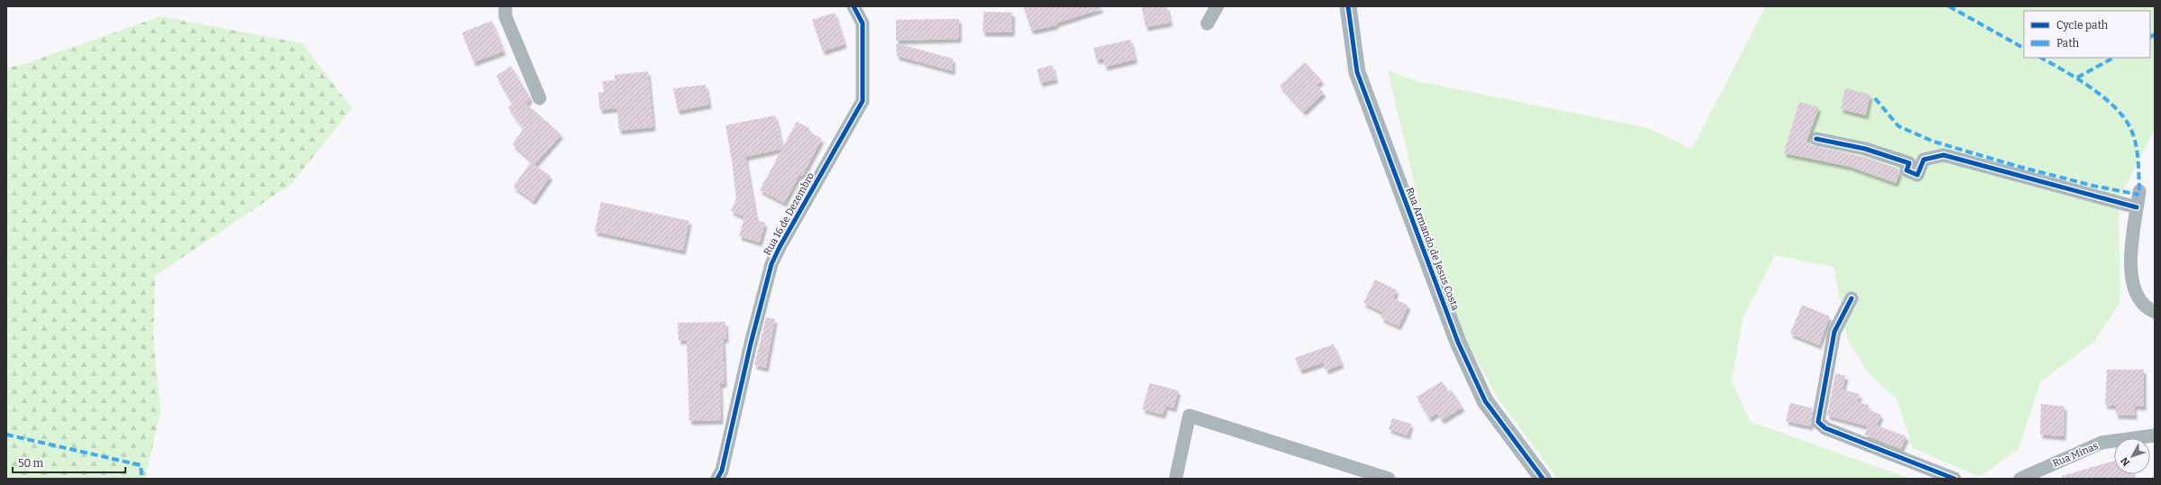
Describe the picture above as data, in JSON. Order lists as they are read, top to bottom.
{
  "streets": {
    "street": ["Rua 16 de Dezembro", "Rua Armando de Jesus Costa", "Rua Minas"]
  },
  "legend": ["Cycle path", "Path"],
  "scale_bar": "50 m",
  "north": "bottom left"
}
